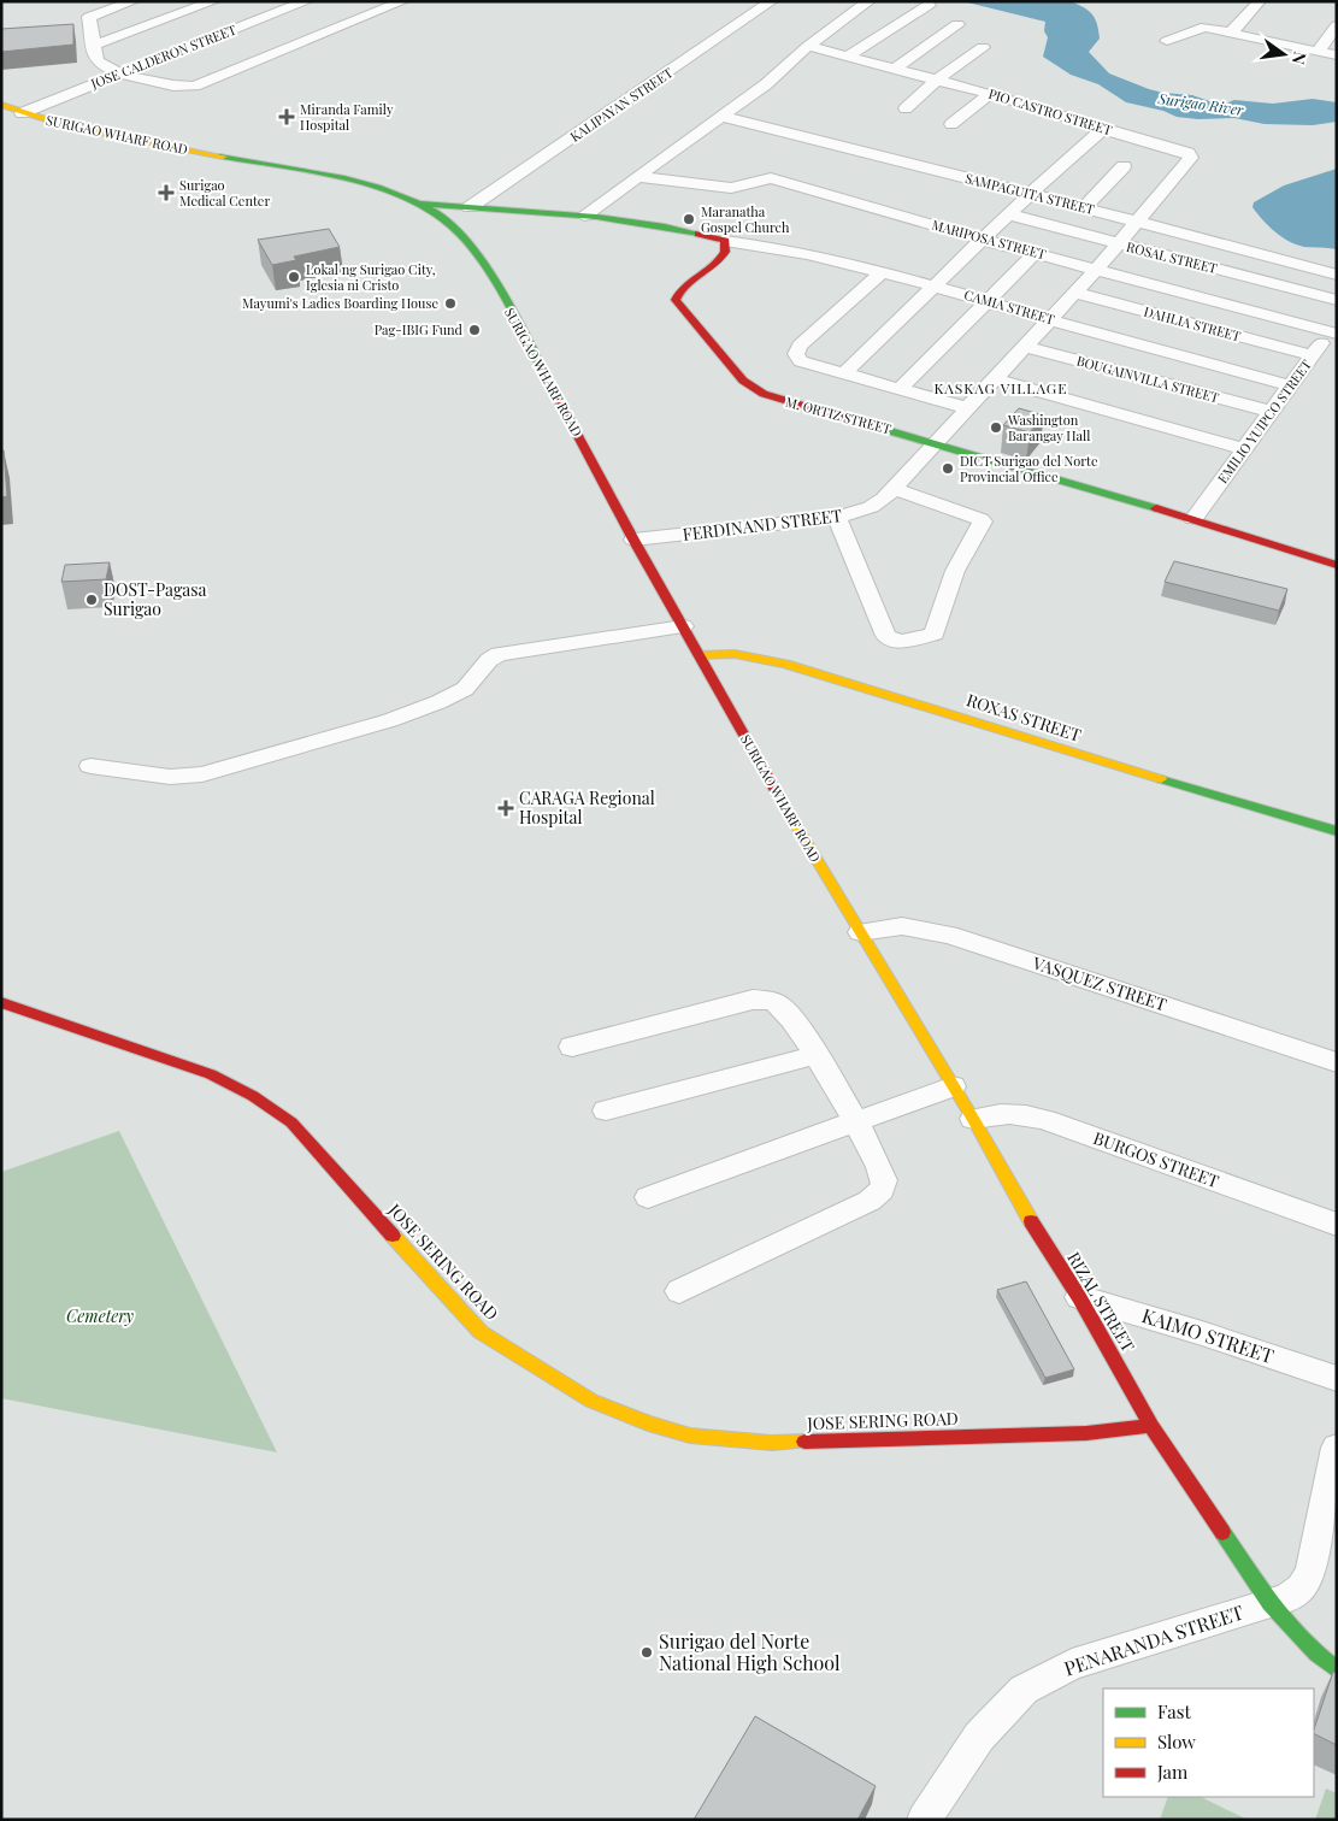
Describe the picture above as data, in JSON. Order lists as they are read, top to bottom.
{
  "streets": {
    "main road": [
      "SURIGAO WHARF ROAD",
      "M. ORTIZ STREET",
      "ROXAS STREET",
      "JOSE SERING ROAD",
      "RIZAL STREET"
    ],
    "street": [
      "JOSE CALDERON STREET",
      "KALIPAYAN STREET",
      "PIO CASTRO STREET",
      "SAMPAGUITA STREET",
      "MARIPOSA STREET",
      "ROSAL STREET",
      "CAMIA STREET",
      "DAHLIA STREET",
      "BOUGAINVILLA STREET",
      "EMILIO YUIPCO STREET",
      "FERDINAND STREET",
      "VASQUEZ STREET",
      "BURGOS STREET",
      "KAIMO STREET",
      "PENARANDA STREET"
    ]
  },
  "crossings": [
    ["JOSE CALDERON STREET", "SURIGAO WHARF ROAD"],
    ["PIO CASTRO STREET", "SAMPAGUITA STREET"],
    ["PIO CASTRO STREET", "MARIPOSA STREET"],
    ["PIO CASTRO STREET", "ROSAL STREET"],
    ["PIO CASTRO STREET", "CAMIA STREET"],
    ["PIO CASTRO STREET", "DAHLIA STREET"],
    ["PIO CASTRO STREET", "BOUGAINVILLA STREET"],
    ["PIO CASTRO STREET", "M. ORTIZ STREET"],
    ["PIO CASTRO STREET", "FERDINAND STREET"],
    ["SURIGAO WHARF ROAD", "FERDINAND STREET"],
    ["SURIGAO WHARF ROAD", "ROXAS STREET"],
    ["SURIGAO WHARF ROAD", "VASQUEZ STREET"],
    ["SURIGAO WHARF ROAD", "RIZAL STREET"],
    ["MARIPOSA STREET", "EMILIO YUIPCO STREET"],
    ["CAMIA STREET", "M. ORTIZ STREET"],
    ["CAMIA STREET", "EMILIO YUIPCO STREET"],
    ["DAHLIA STREET", "EMILIO YUIPCO STREET"],
    ["BOUGAINVILLA STREET", "EMILIO YUIPCO STREET"],
    ["M. ORTIZ STREET", "EMILIO YUIPCO STREET"],
    ["M. ORTIZ STREET", "FERDINAND STREET"],
    ["VASQUEZ STREET", "RIZAL STREET"],
    ["BURGOS STREET", "RIZAL STREET"],
    ["JOSE SERING ROAD", "RIZAL STREET"],
    ["RIZAL STREET", "KAIMO STREET"],
    ["RIZAL STREET", "PENARANDA STREET"]
  ],
  "districts": ["KASKAG VILLAGE"],
  "water": ["Surigao River"],
  "parks": ["Cemetery"],
  "places": {
    "health": ["Miranda Family Hospital", "Surigao Medical Center", "CARAGA Regional Hospital"],
    "other": [
      "Maranatha Gospel Church",
      "Lokal ng Surigao City, Iglesia ni Cristo",
      "Mayumi's Ladies Boarding House",
      "Pag-IBIG Fund",
      "Washington Barangay Hall",
      "DICT Surigao del Norte Provincial Office",
      "DOST-Pagasa Surigao",
      "Surigao del Norte National High School"
    ]
  },
  "legend": ["Fast", "Slow", "Jam"],
  "north": "right"
}
